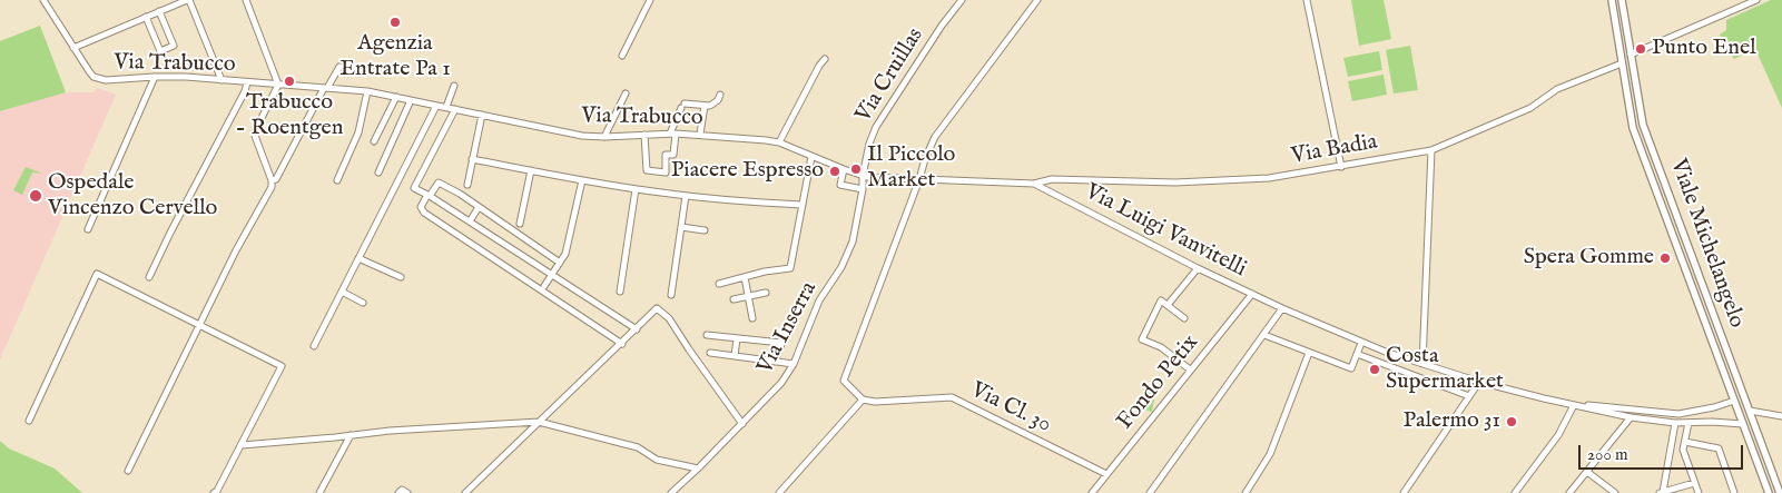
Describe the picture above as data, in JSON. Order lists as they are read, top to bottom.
{
  "streets": {
    "street": [
      "Via Trabucco",
      "Via Cruillas",
      "Via Badia",
      "Via Luigi Vanvitelli",
      "Viale Michelangelo",
      "Via Inserra",
      "Fondo Petix",
      "Via Cl. 30"
    ]
  },
  "crossings": [
    ["Via Trabucco", "Via Cruillas"],
    ["Via Trabucco", "Via Badia"],
    ["Via Trabucco", "Via Luigi Vanvitelli"],
    ["Via Trabucco", "Via Inserra"],
    ["Via Cruillas", "Via Inserra"],
    ["Via Badia", "Via Luigi Vanvitelli"],
    ["Via Badia", "Viale Michelangelo"],
    ["Via Luigi Vanvitelli", "Fondo Petix"],
    ["Fondo Petix", "Via Cl. 30"]
  ],
  "places": [
    "Agenzia Entrate Pa 1",
    "Punto Enel",
    "Trabucco - Roentgen",
    "Il Piccolo Market",
    "Piacere Espresso",
    "Ospedale Vincenzo Cervello",
    "Spera Gomme",
    "Costa Supermarket",
    "Palermo 31"
  ],
  "scale_bar": "200 m"
}
